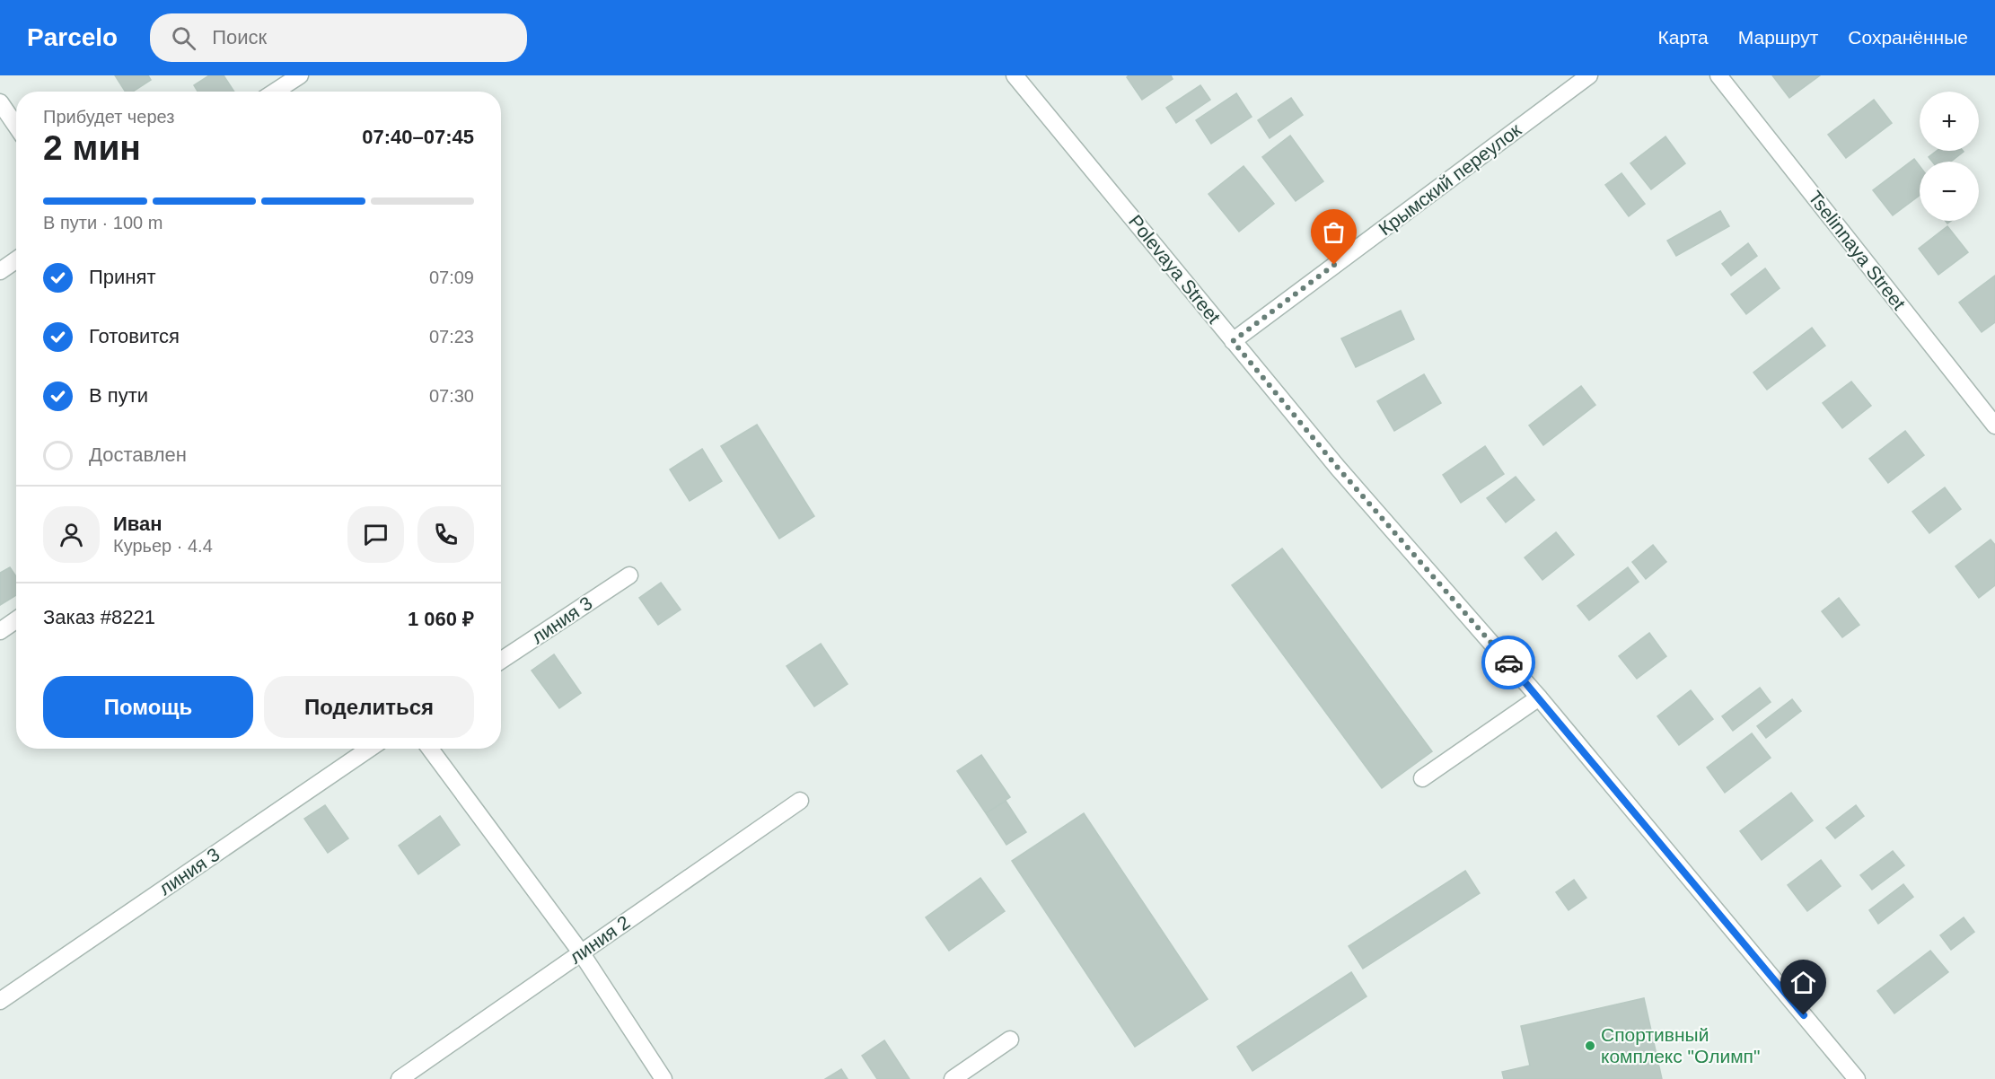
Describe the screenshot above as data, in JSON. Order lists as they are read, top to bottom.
{
  "streets": {
    "street": [
      "Крымский переулок",
      "Tselinnaya Street",
      "Polevaya Street",
      "линия 3",
      "линия 2"
    ]
  },
  "crossings": [
    ["Крымский переулок", "Polevaya Street"]
  ],
  "places": ["Спортивный комплекс \"Олимп\""],
  "page": {
    "header": "Parcelo",
    "search": "Поиск",
    "nav": ["Карта", "Маршрут", "Сохранённые"],
    "map_buttons": ["+", "−"],
    "heading": ["2 мин", "Прибудет через", "07:40–07:45"],
    "panel": [
      "Иван",
      "Курьер · 4.4",
      "Заказ #8221",
      "1 060 ₽"
    ],
    "bar": "В пути · 100 m",
    "list": [
      ["Принят", "07:09"],
      ["Готовится", "07:23"],
      ["В пути", "07:30"],
      "Доставлен"
    ],
    "buttons": ["Помощь", "Поделиться"]
  }
}
